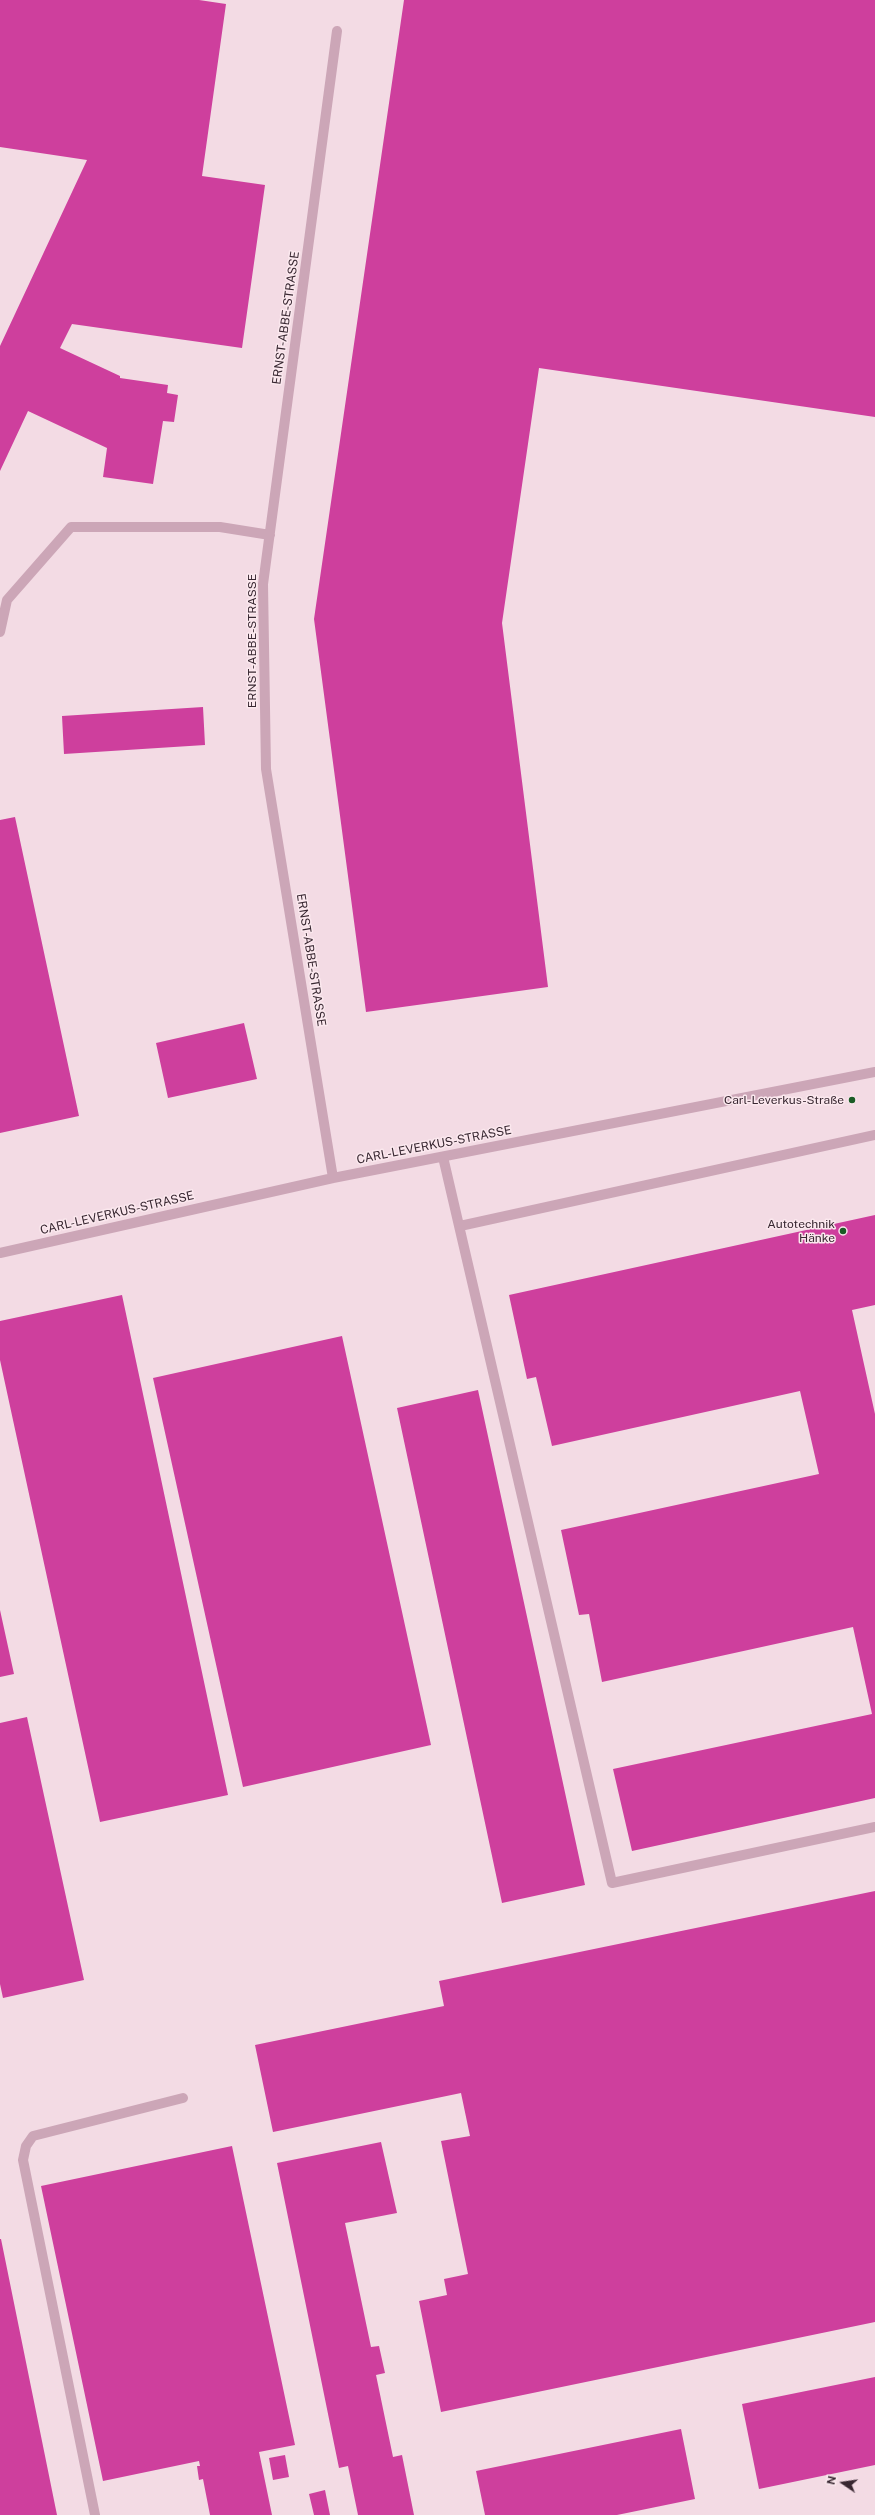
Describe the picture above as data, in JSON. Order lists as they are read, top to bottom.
{
  "streets": {
    "street": ["ERNST-ABBE-STRASSE", "CARL-LEVERKUS-STRASSE"]
  },
  "crossings": [
    ["ERNST-ABBE-STRASSE", "CARL-LEVERKUS-STRASSE"]
  ],
  "places": ["Carl-Leverkus-Straße", "Autotechnik Hänke"],
  "north": "left"
}
